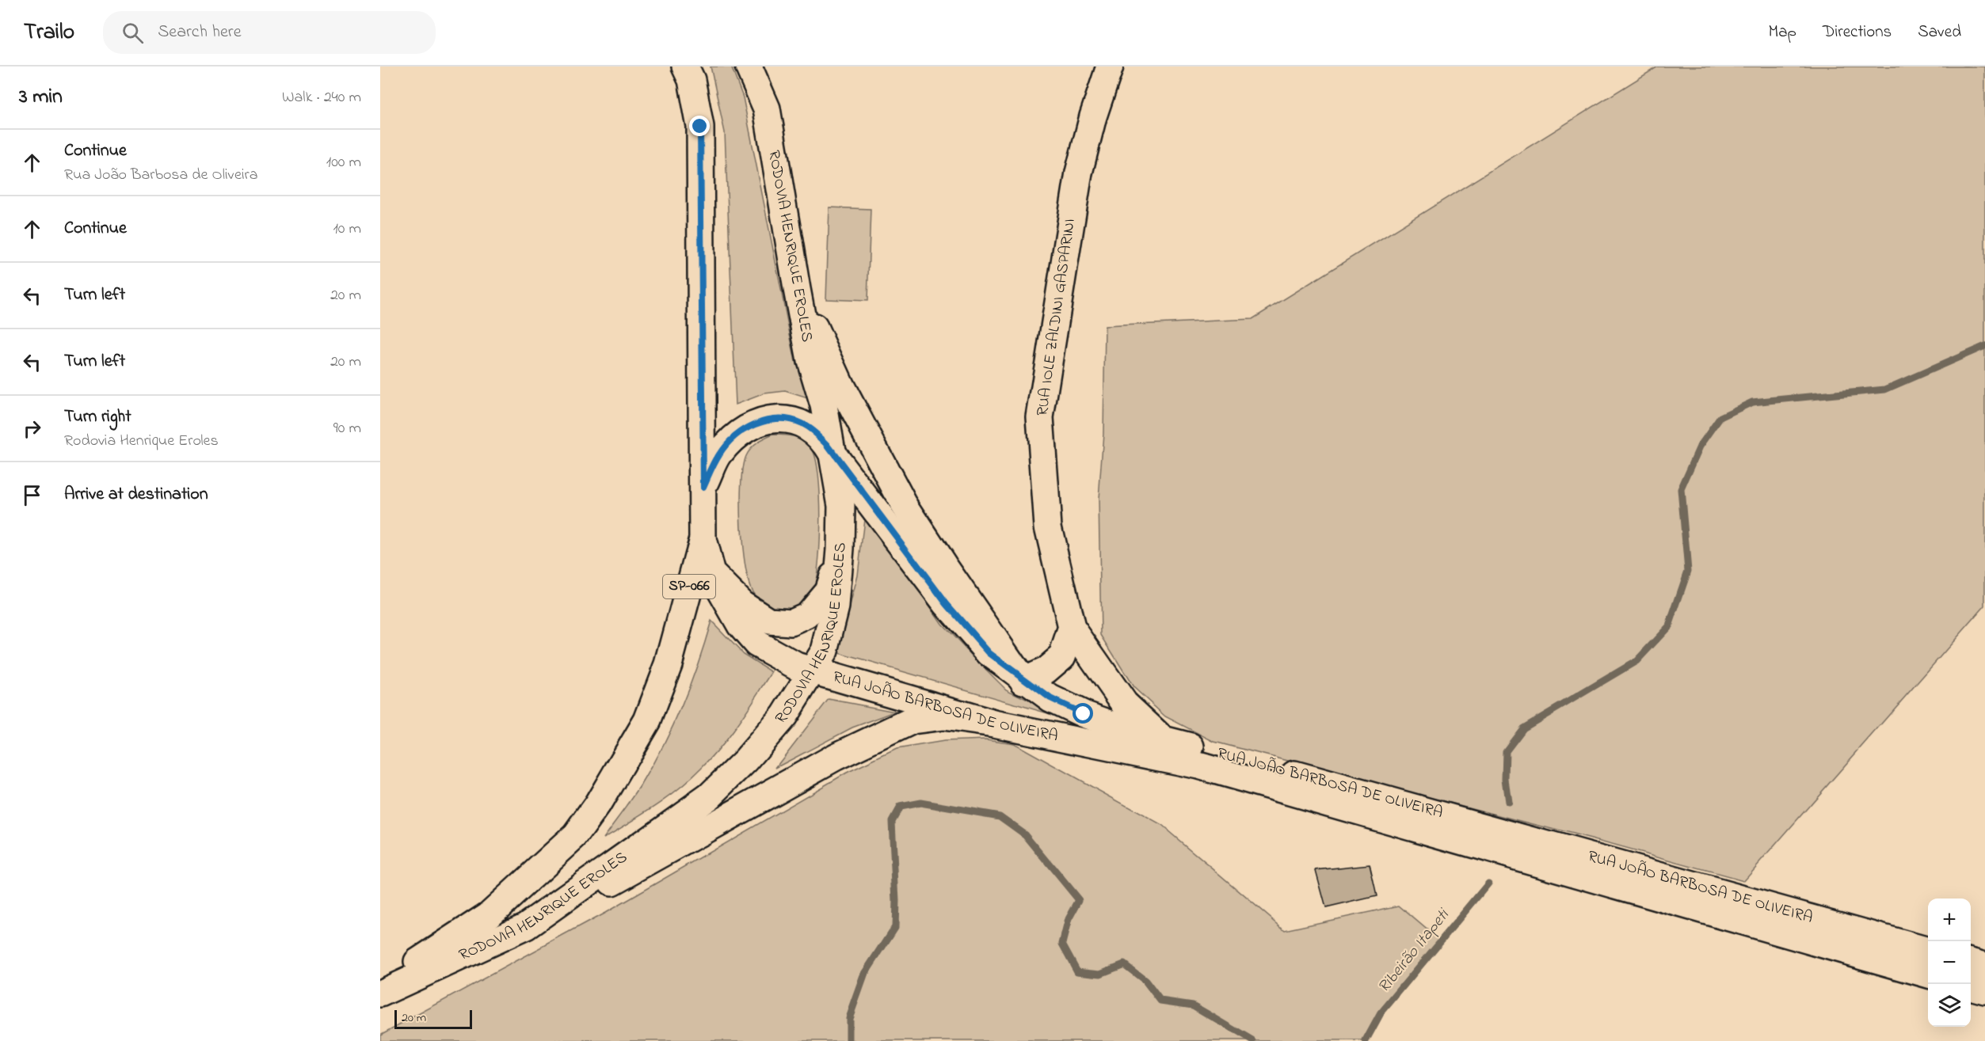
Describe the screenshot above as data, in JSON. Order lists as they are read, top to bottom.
{
  "streets": {
    "main road": [
      "RODOVIA HENRIQUE EROLES",
      "RUA IOLE ZALDINI GASPARINI",
      "SP-066",
      "RUA JOÃO BARBOSA DE OLIVEIRA"
    ]
  },
  "crossings": [
    ["RODOVIA HENRIQUE EROLES", "RUA JOÃO BARBOSA DE OLIVEIRA"],
    ["RUA IOLE ZALDINI GASPARINI", "RUA JOÃO BARBOSA DE OLIVEIRA"]
  ],
  "water": ["Ribeirão Itapeti"],
  "scale_bar": "20 m",
  "page": {
    "header": "Trailo",
    "search": "Search here",
    "nav": ["Map", "Directions", "Saved"],
    "heading": ["3 min", "Walk · 240 m"],
    "list": [
      ["Continue", "Rua João Barbosa de Oliveira", "100 m"],
      ["Continue", "10 m"],
      ["Turn left", "20 m"],
      ["Turn left", "20 m"],
      ["Turn right", "Rodovia Henrique Eroles", "90 m"],
      "Arrive at destination"
    ],
    "map_buttons": ["+", "−"],
    "scale": "20 m"
  }
}
